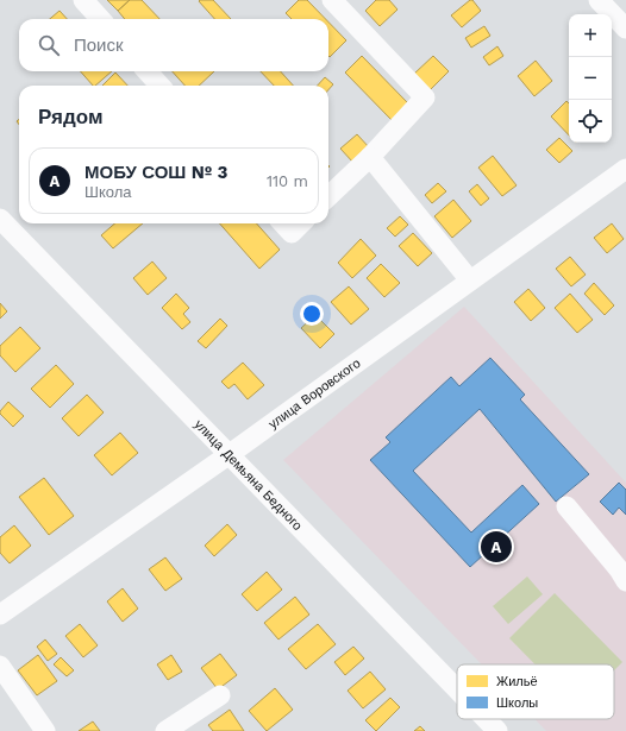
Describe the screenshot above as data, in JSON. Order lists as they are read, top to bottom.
{
  "streets": {
    "street": ["улица Воровского", "улица Демьяна Бедного"]
  },
  "crossings": [
    ["улица Воровского", "улица Демьяна Бедного"]
  ],
  "legend": ["Жильё", "Школы"],
  "page": {
    "map_buttons": ["+", "−"],
    "search": "Поиск",
    "heading": "Рядом",
    "list": [
      {
        "mark": "A",
        "name": "МОБУ СОШ № 3",
        "note": "Школа",
        "value": "110 m"
      }
    ],
    "pins": "A"
  }
}
